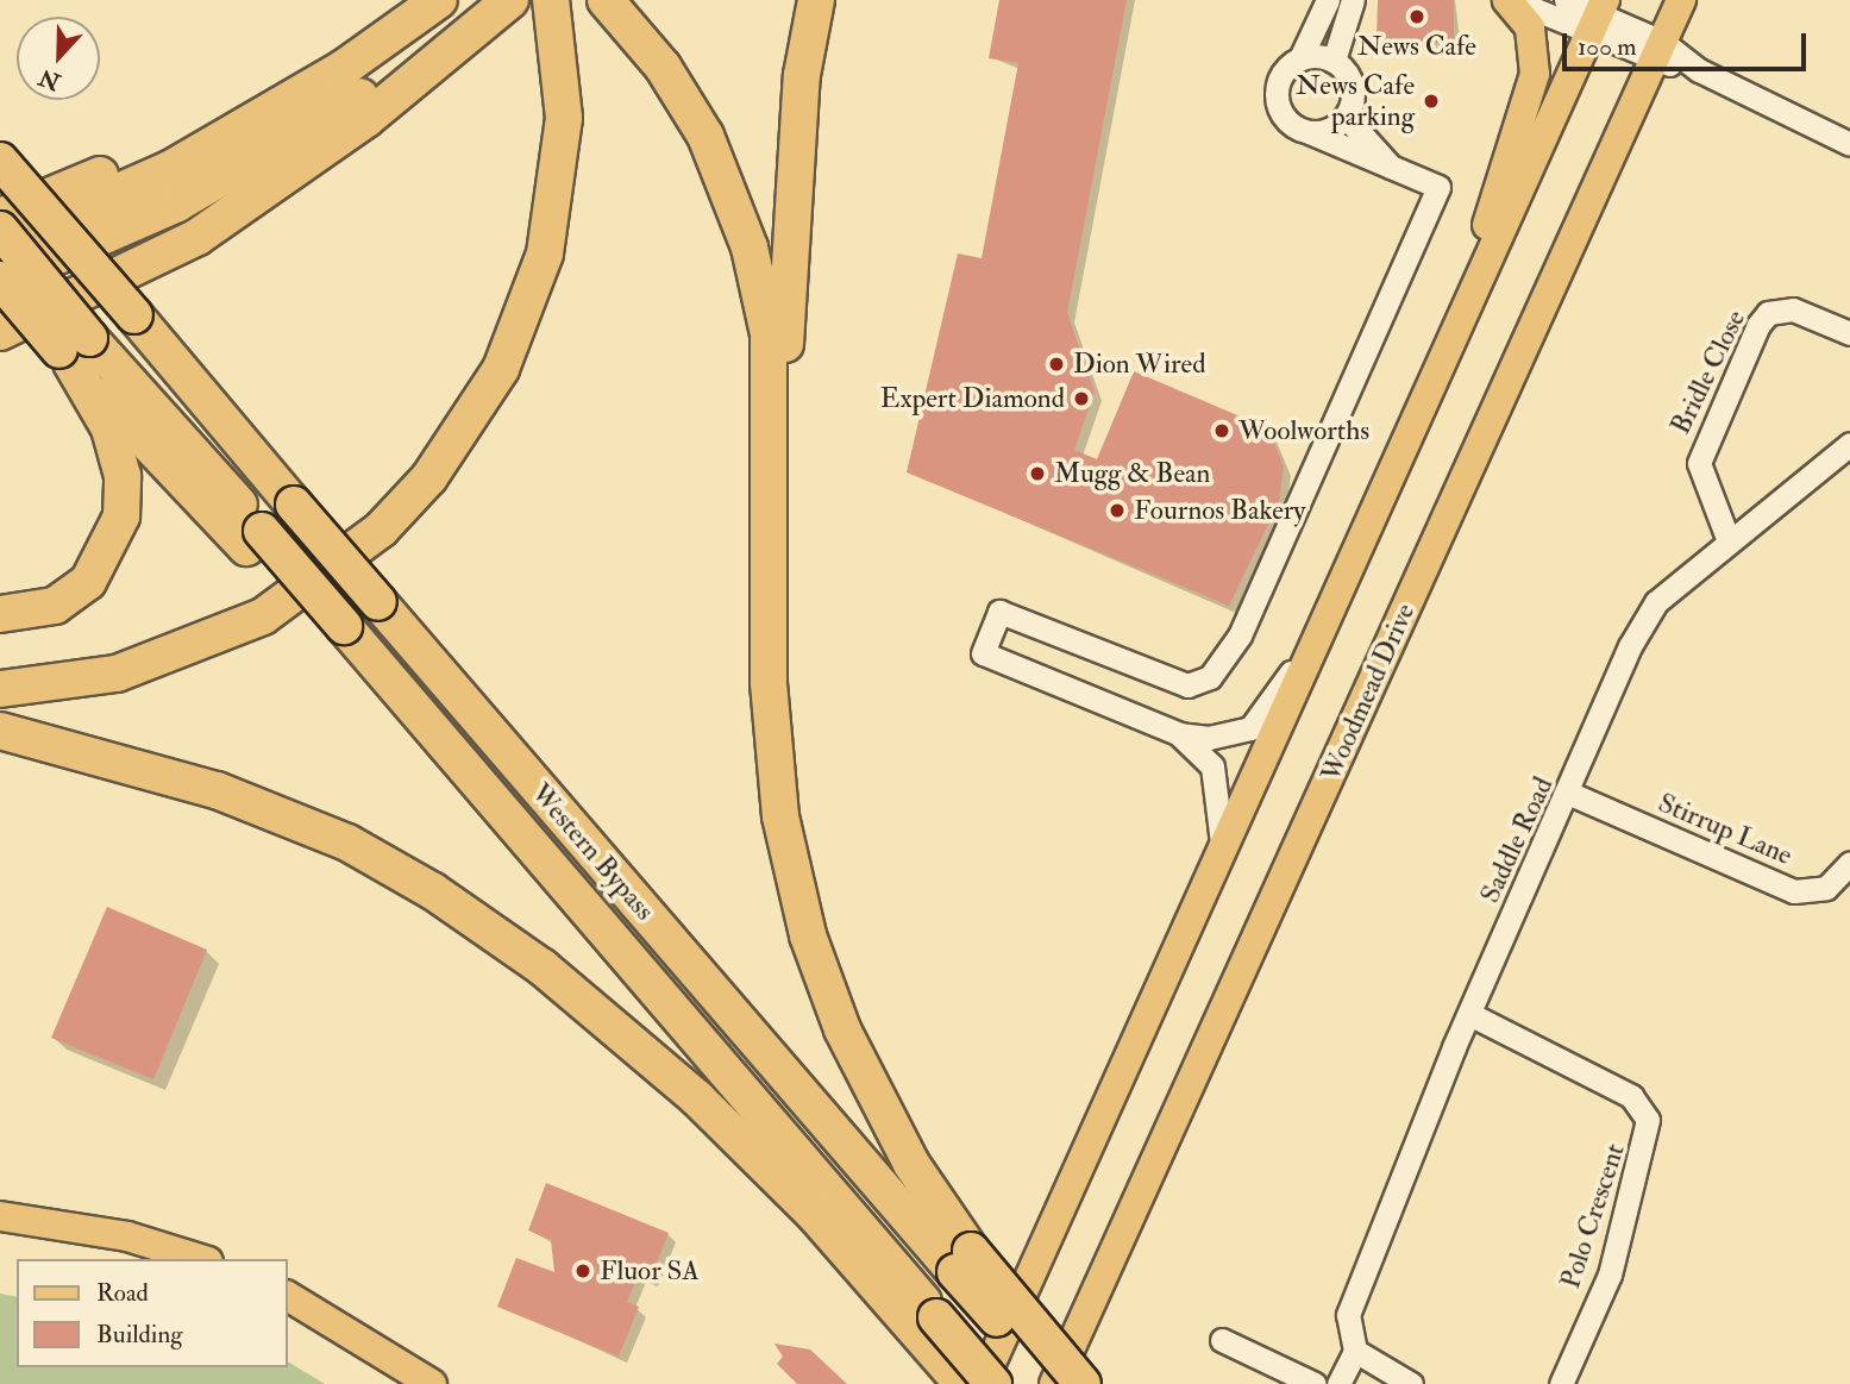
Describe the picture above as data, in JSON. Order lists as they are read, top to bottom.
{
  "streets": {
    "highway": ["Western Bypass"],
    "main road": ["Woodmead Drive"],
    "street": [
      "Bridle Close",
      "Stirrup Lane",
      "Saddle Road",
      "Polo Crescent"
    ]
  },
  "crossings": [
    ["Bridle Close", "Saddle Road"],
    ["Woodmead Drive", "Western Bypass"],
    ["Stirrup Lane", "Saddle Road"],
    ["Saddle Road", "Polo Crescent"]
  ],
  "places": [
    "News Cafe",
    "News Cafe parking",
    "Dion Wired",
    "Expert Diamond",
    "Woolworths",
    "Mugg & Bean",
    "Fournos Bakery",
    "Fluor SA"
  ],
  "legend": ["Road", "Building"],
  "scale_bar": "100 m",
  "north": "bottom"
}
